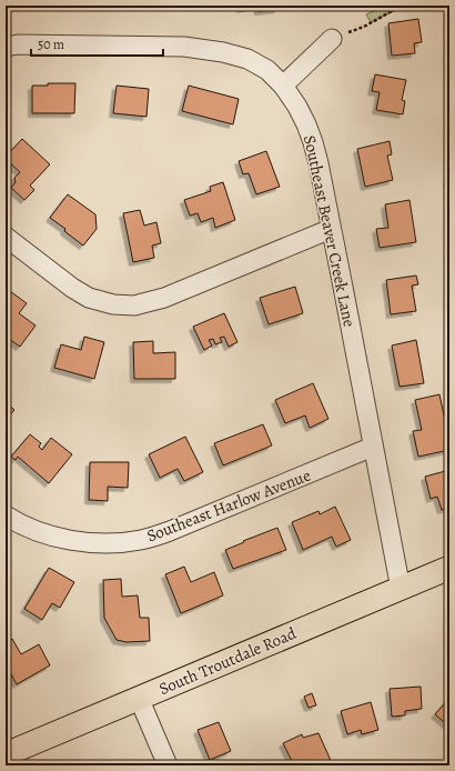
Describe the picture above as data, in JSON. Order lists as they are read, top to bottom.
{
  "streets": {
    "main road": ["South Troutdale Road"],
    "street": ["Southeast Beaver Creek Lane", "Southeast Harlow Avenue"]
  },
  "crossings": [
    ["Southeast Beaver Creek Lane", "Southeast Harlow Avenue"],
    ["Southeast Beaver Creek Lane", "South Troutdale Road"]
  ],
  "scale_bar": "50 m"
}
